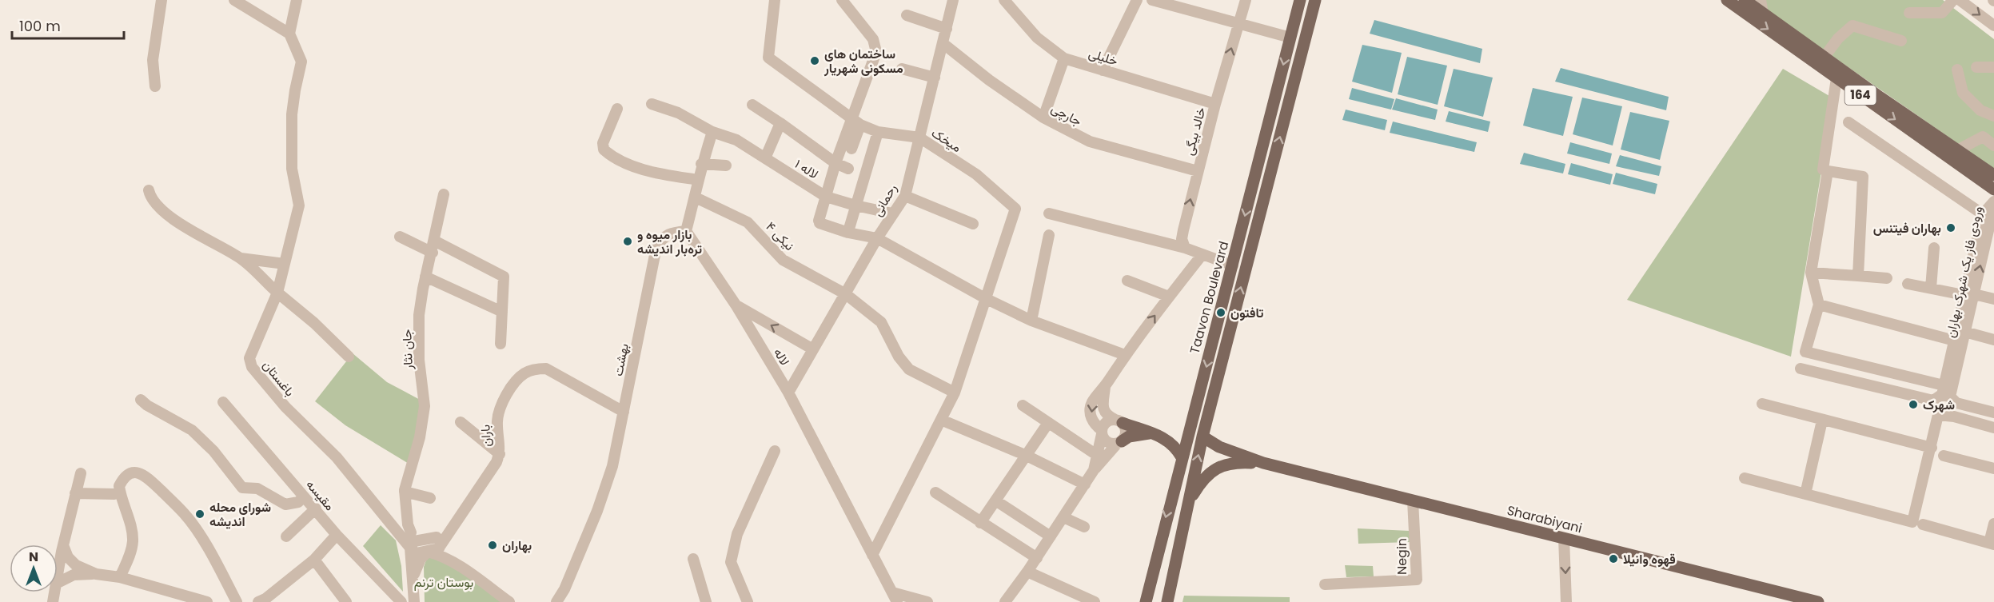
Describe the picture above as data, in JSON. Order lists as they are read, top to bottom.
{
  "streets": {
    "main road": ["164", "Taavon Boulevard", "Sharabiyani"],
    "street": [
      "خلیلی",
      "جارچی",
      "خالد بیگی",
      "میخک",
      "لاله ۱",
      "رحمانی",
      "نیکی ۴",
      "ورودی فاز یک شهرک بهاران",
      "جان نثار",
      "لاله",
      "بهشت",
      "باغستان",
      "باران",
      "مقیسه",
      "Negin"
    ]
  },
  "crossings": [
    ["خلیلی", "خالد بیگی"],
    ["جارچی", "خالد بیگی"],
    ["جارچی", "رحمانی"],
    ["میخک", "رحمانی"],
    ["لاله ۱", "رحمانی"],
    ["رحمانی", "نیکی ۴"],
    ["رحمانی", "لاله"],
    ["لاله", "بهشت"],
    ["بهشت", "باران"],
    ["Sharabiyani", "Negin"]
  ],
  "one_way": ["خالد بیگی"],
  "parks": ["بوستان ترنم"],
  "places": [
    "ساختمان های مسکونی شهریار",
    "بهاران فیتنس",
    "بازار میوه و تره‌بار اندیشه",
    "تافتون",
    "شهرک",
    "شورای محله اندیشه",
    "بهاران",
    "قهوه وانیلا"
  ],
  "scale_bar": "100 m",
  "north": "top"
}
